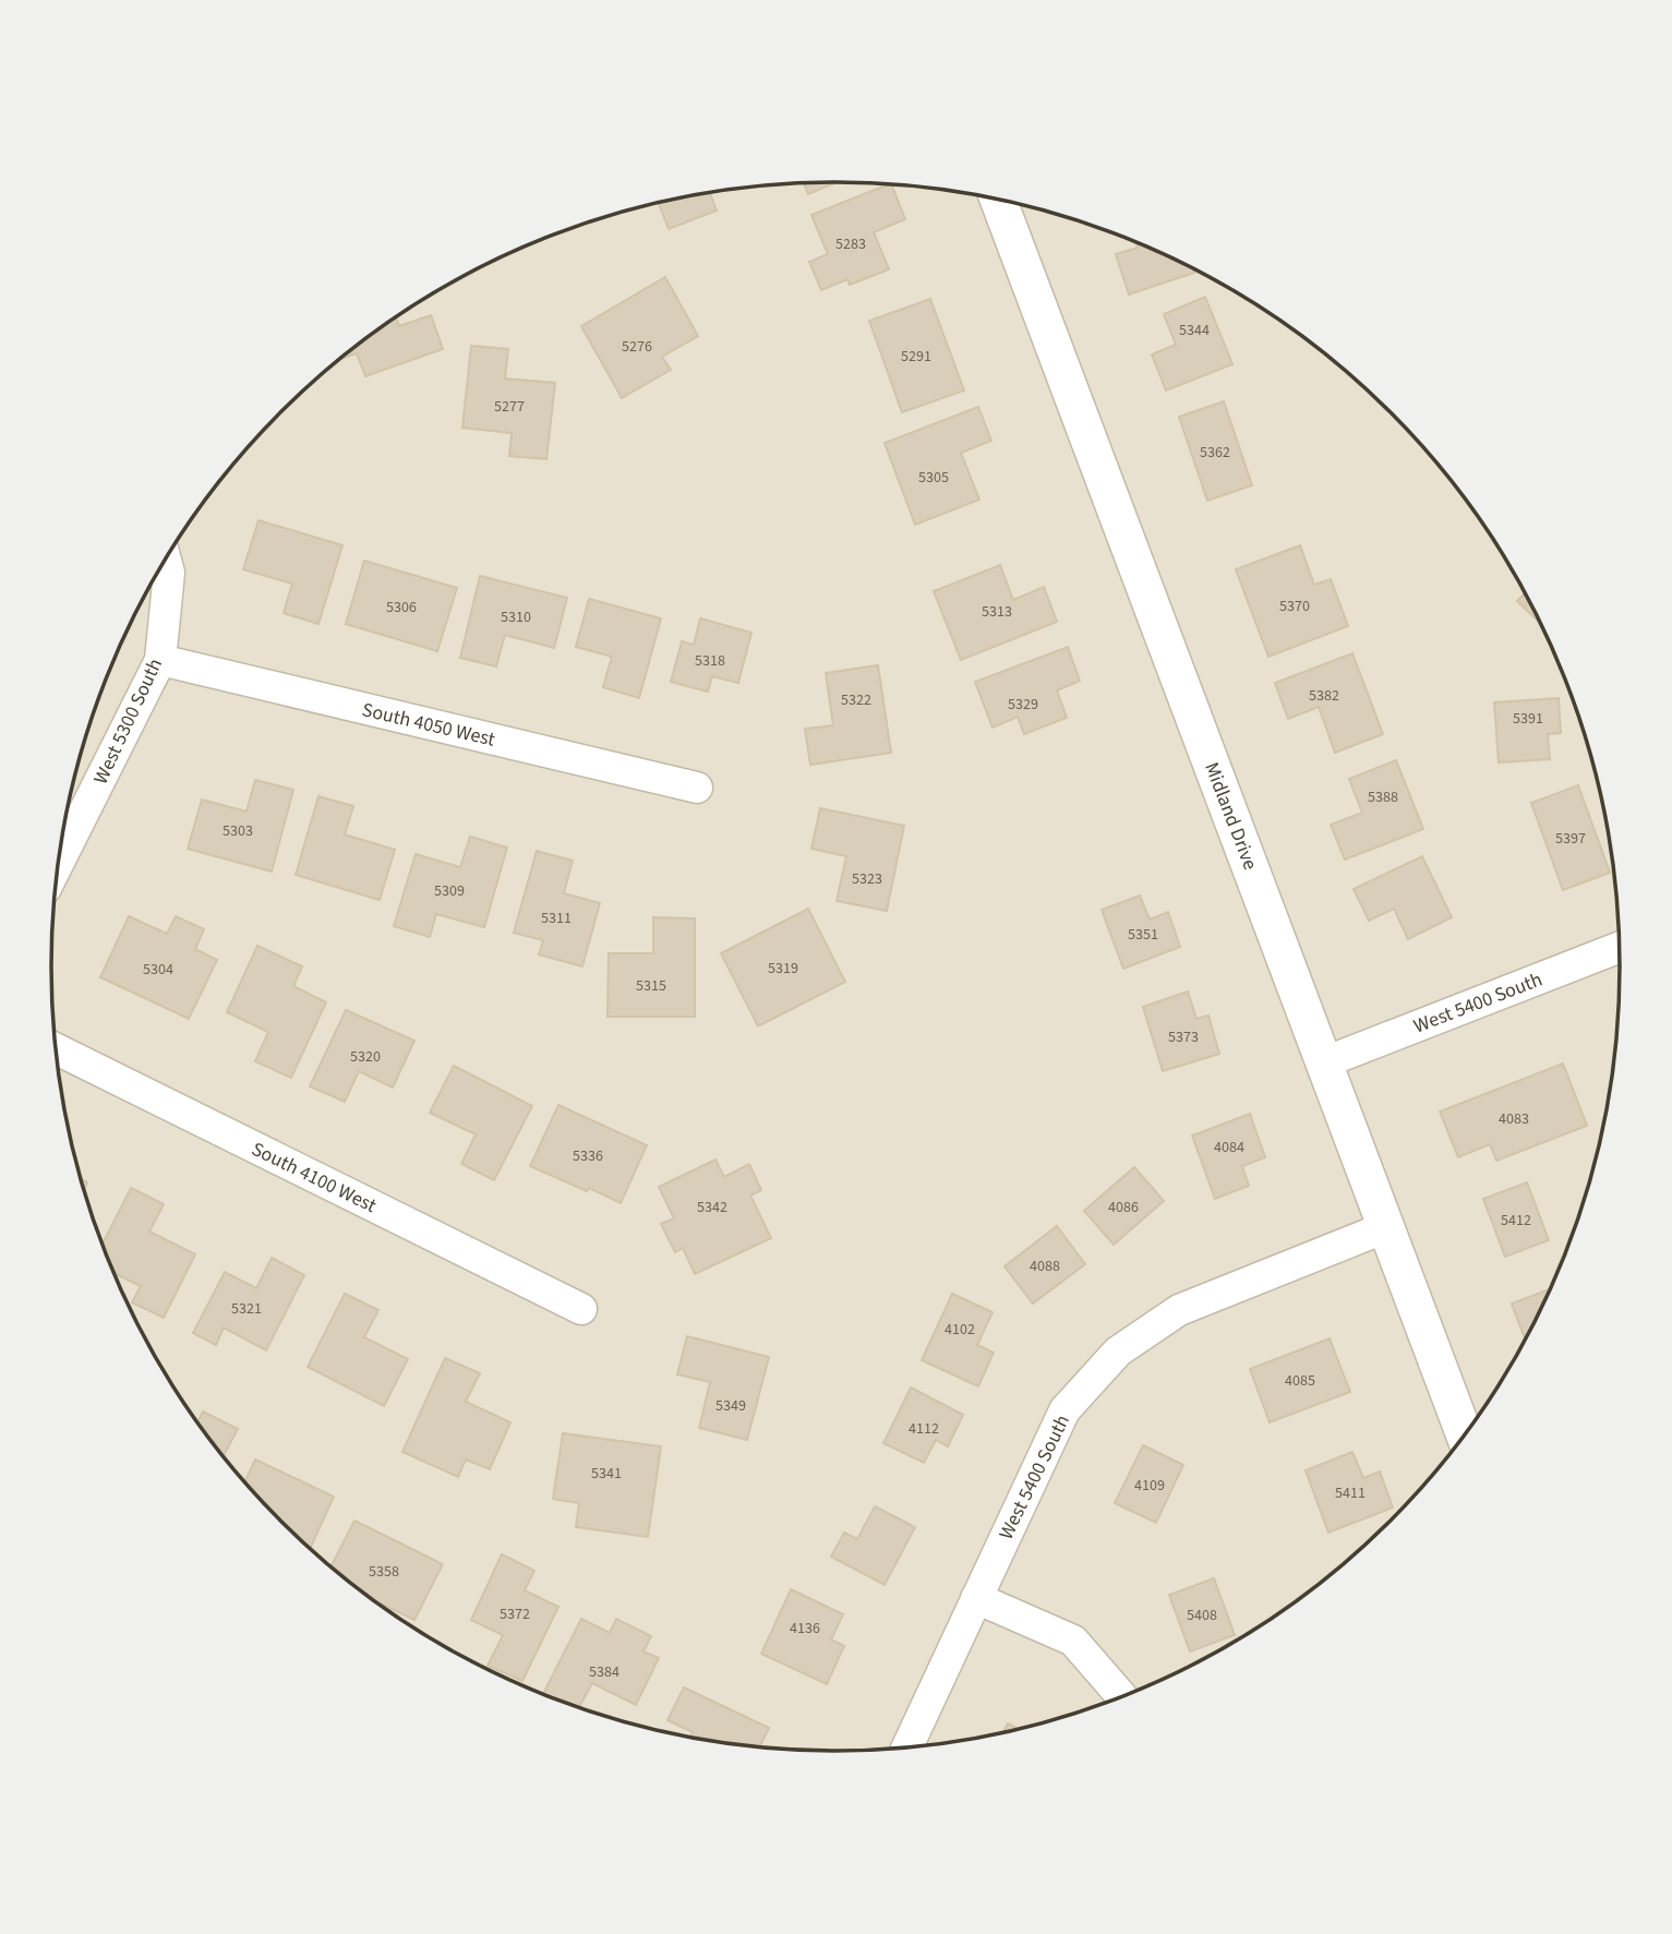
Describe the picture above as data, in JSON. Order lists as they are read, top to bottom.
{
  "streets": {
    "street": [
      "West 5300 South",
      "South 4050 West",
      "Midland Drive",
      "West 5400 South",
      "South 4100 West"
    ]
  },
  "crossings": [
    ["West 5300 South", "South 4050 West"],
    ["Midland Drive", "West 5400 South"]
  ],
  "house_numbers": [
    "5283",
    "5344",
    "5276",
    "5291",
    "5277",
    "5362",
    "5305",
    "5370",
    "5306",
    "5313",
    "5310",
    "5318",
    "5382",
    "5322",
    "5329",
    "5391",
    "5388",
    "5303",
    "5397",
    "5323",
    "5309",
    "5311",
    "5351",
    "5319",
    "5304",
    "5315",
    "5373",
    "5320",
    "4083",
    "4084",
    "5336",
    "5342",
    "4086",
    "5412",
    "4088",
    "5321",
    "4102",
    "4085",
    "5349",
    "4112",
    "5341",
    "4109",
    "5411",
    "5358",
    "5372",
    "5408",
    "4136",
    "5384"
  ]
}
